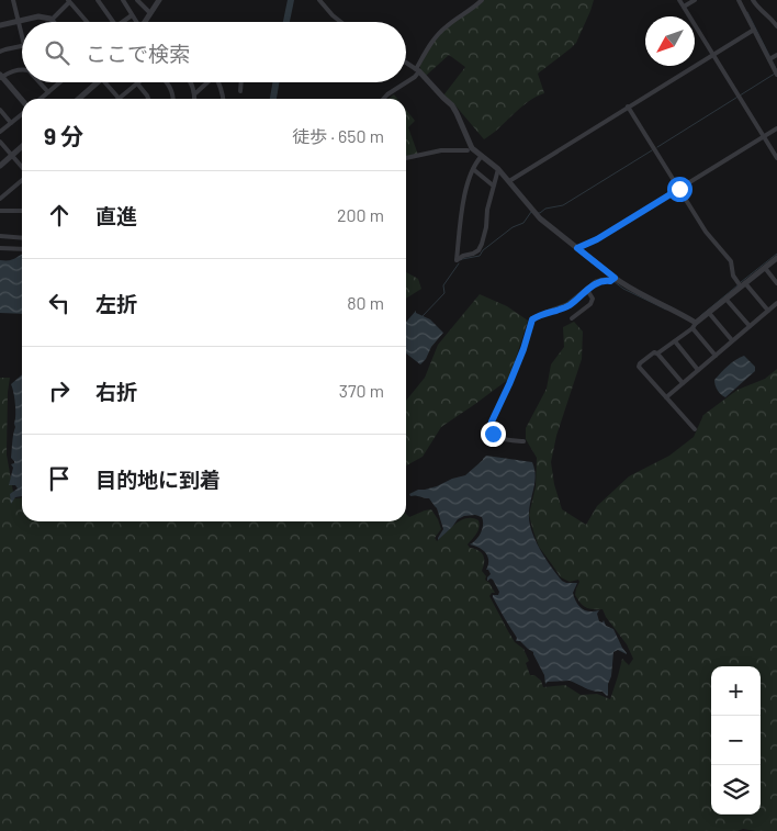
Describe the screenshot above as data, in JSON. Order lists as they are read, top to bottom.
{
  "north": "bottom left",
  "page": {
    "search": "ここで検索",
    "heading": ["9 分", "徒歩 · 650 m"],
    "list": [
      ["直進", "200 m"],
      ["左折", "80 m"],
      ["右折", "370 m"],
      "目的地に到着"
    ],
    "map_buttons": ["+", "−"]
  }
}
